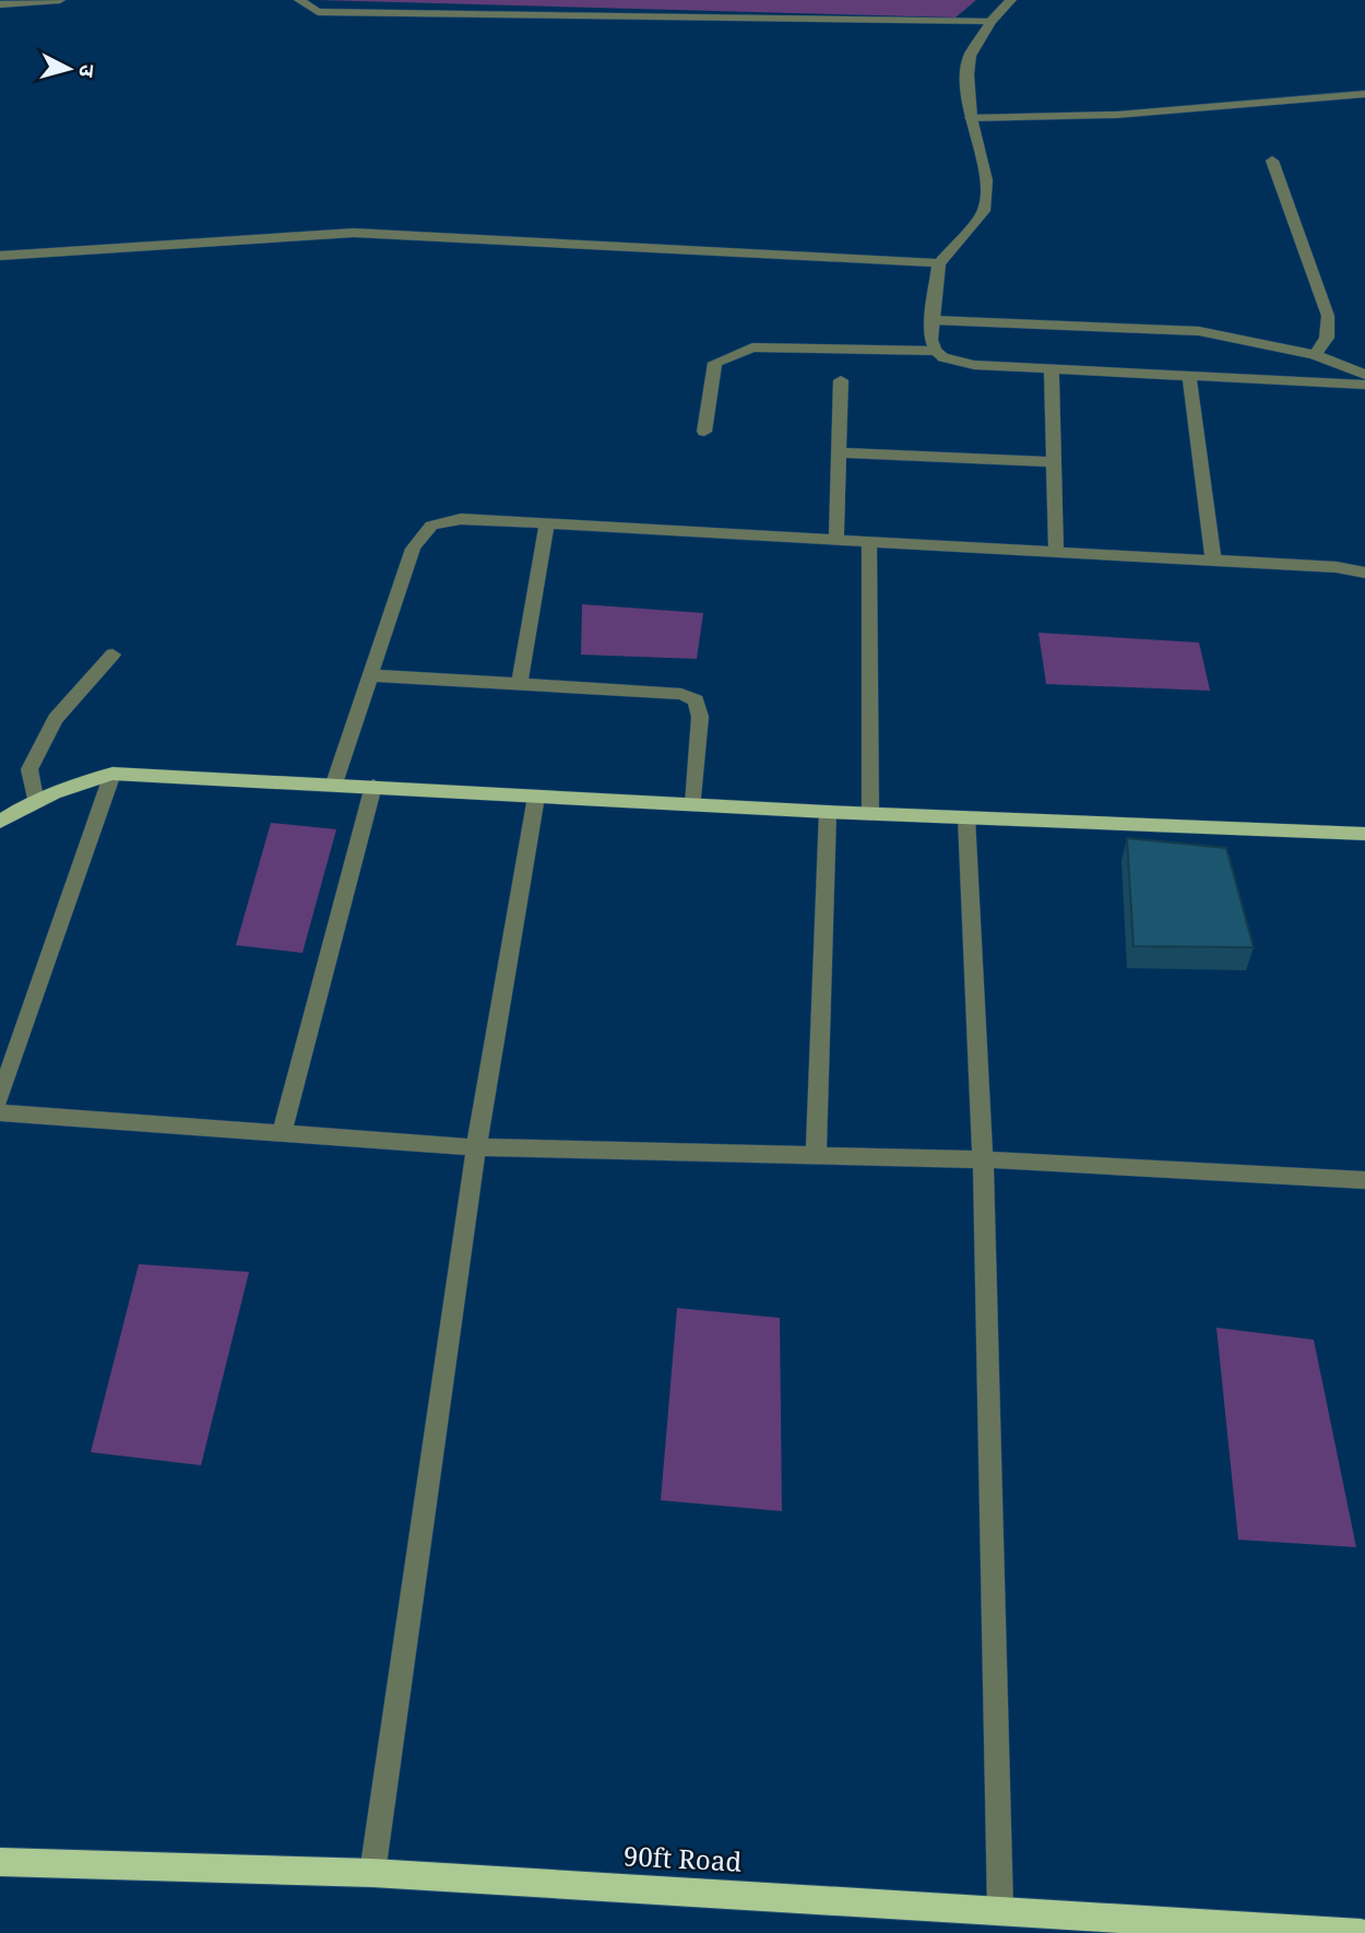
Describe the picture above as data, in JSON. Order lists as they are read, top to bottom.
{
  "streets": {
    "highway": ["90ft Road"]
  },
  "north": "right"
}
